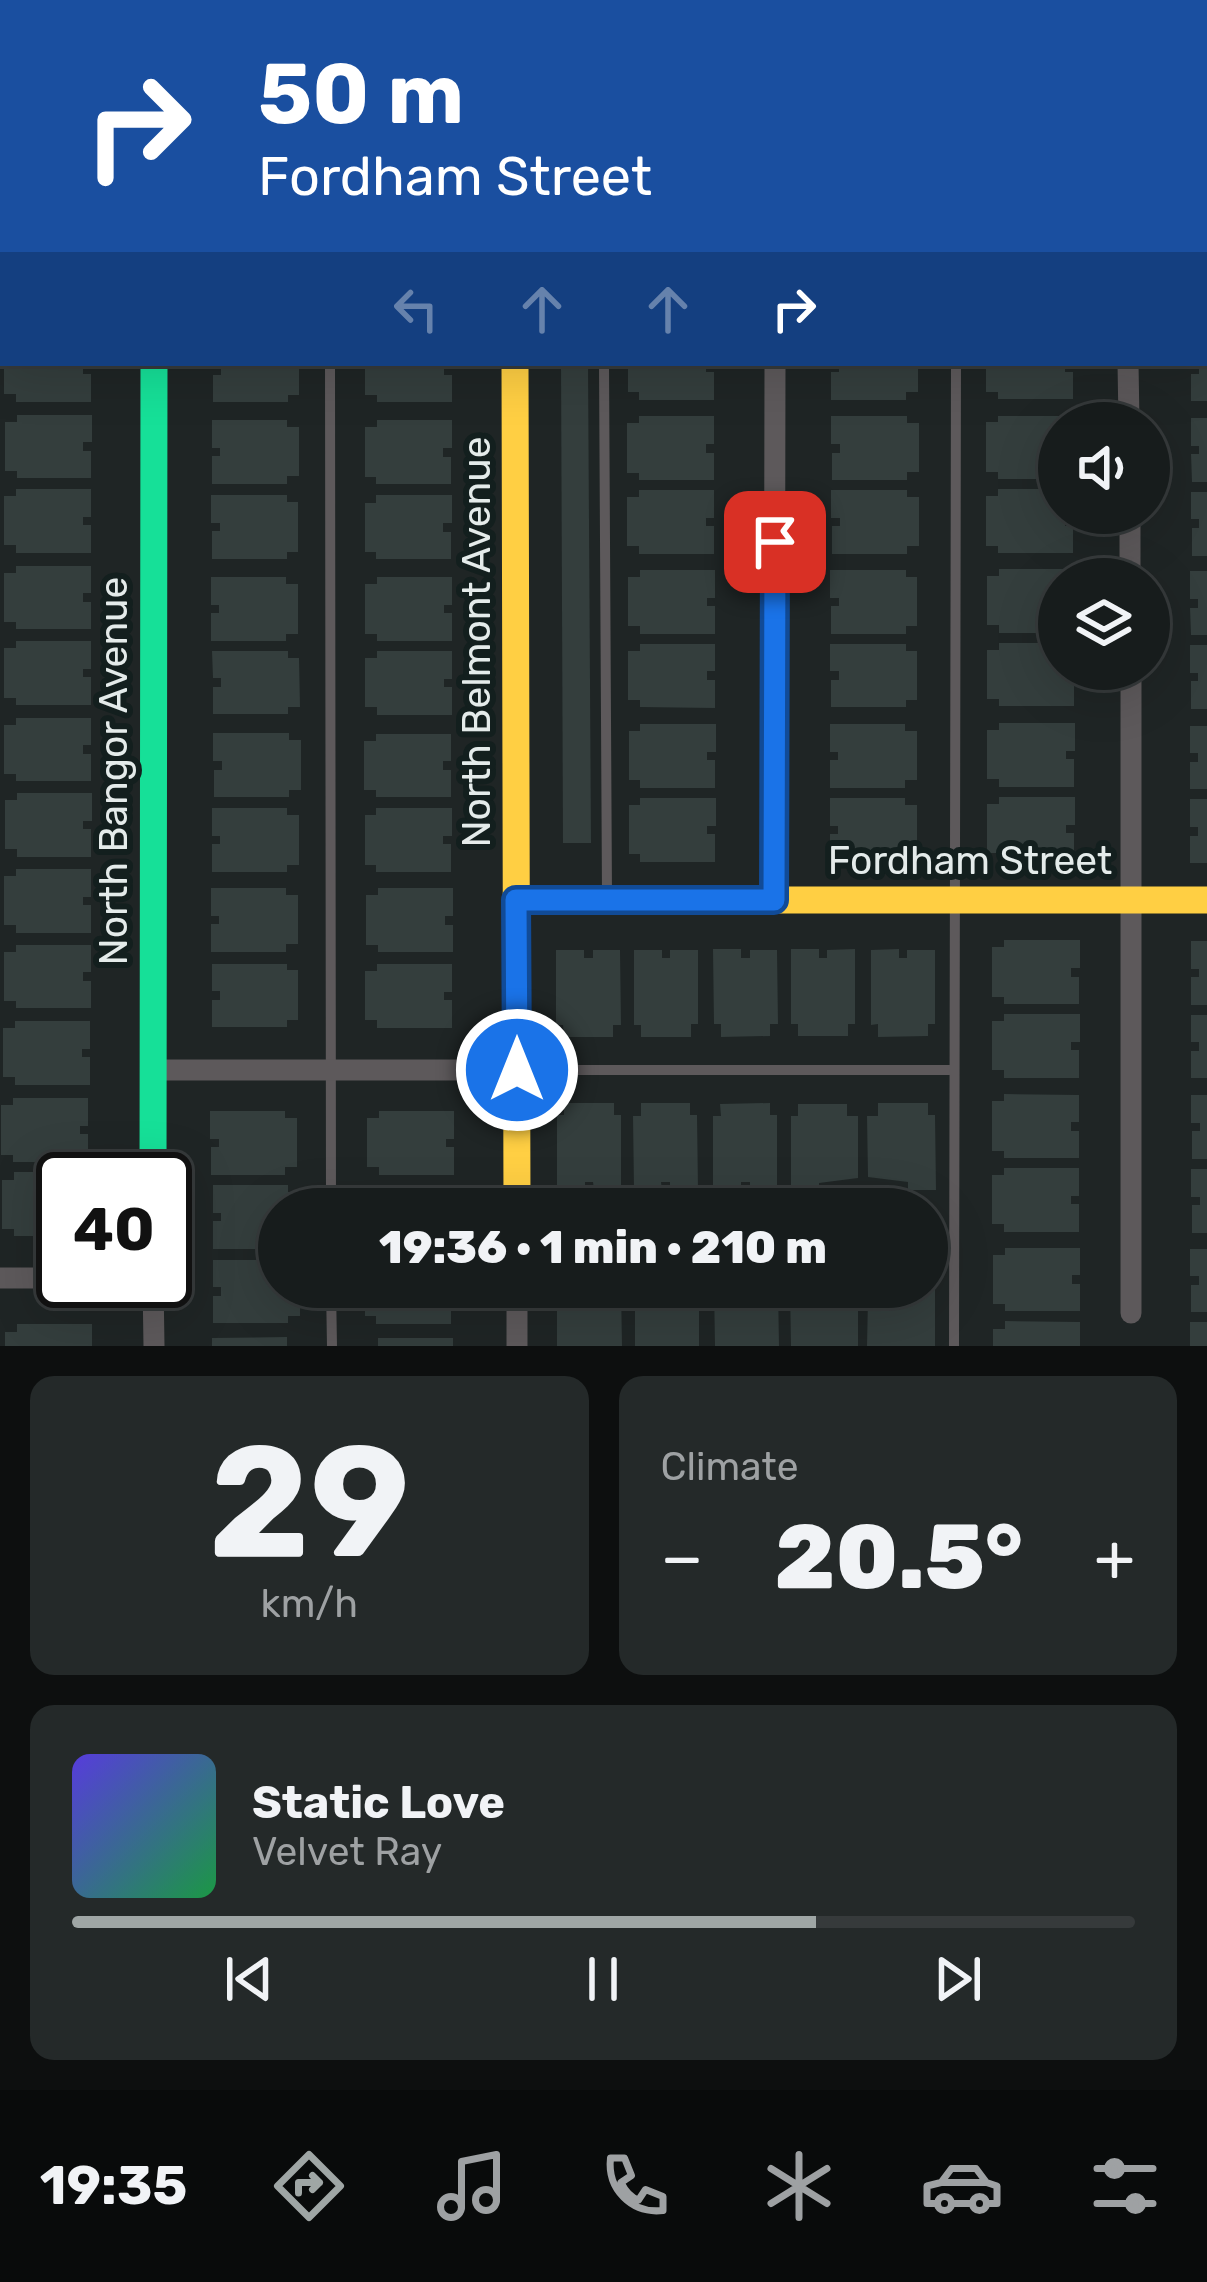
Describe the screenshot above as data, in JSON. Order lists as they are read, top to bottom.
{
  "streets": {
    "street": ["North Belmont Avenue", "North Bangor Avenue", "Fordham Street"]
  },
  "crossings": [
    ["North Belmont Avenue", "Fordham Street"]
  ],
  "page": {
    "turn": ["50 m", "Fordham Street"],
    "limit": "40",
    "trip": "19:36 · 1 min · 210 m",
    "tile": [
      ["29", "km/h"],
      "Climate"
    ],
    "heat": ["−", "20.5°", "+"],
    "song": ["Static Love", "Velvet Ray"],
    "tabs": "19:35"
  }
}
